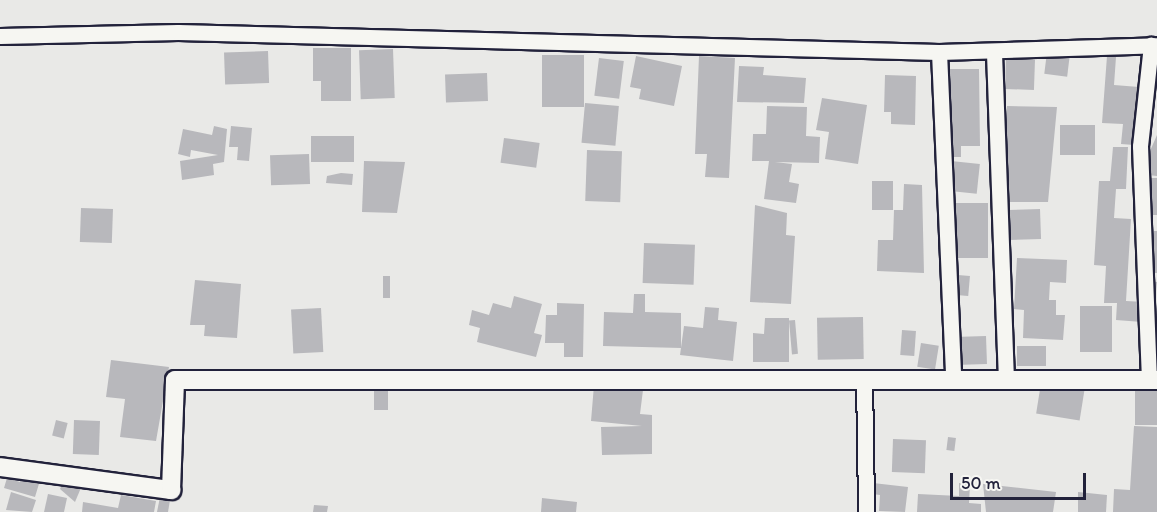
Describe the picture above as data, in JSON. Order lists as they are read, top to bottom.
{
  "scale_bar": "50 m"
}
